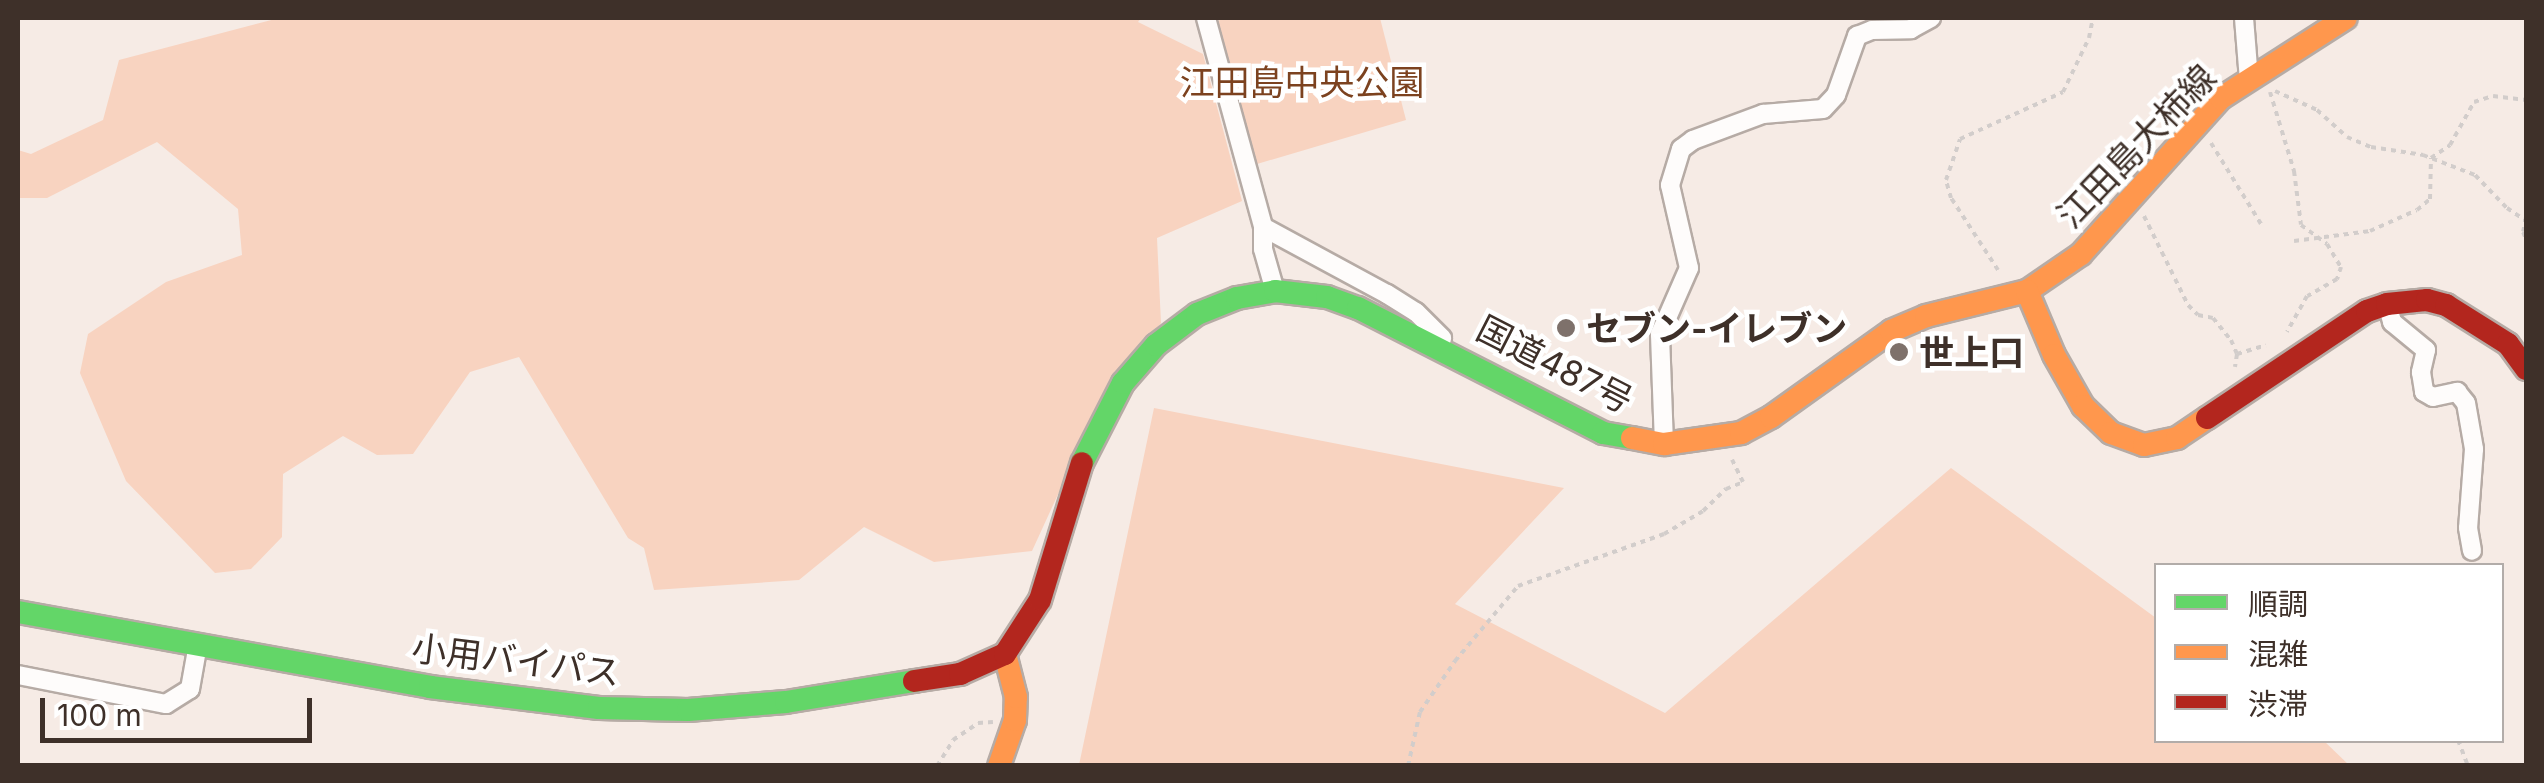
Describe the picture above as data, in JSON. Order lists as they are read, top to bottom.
{
  "streets": {
    "main road": ["江田島大柿線", "国道487号", "小用バイパス"]
  },
  "crossings": [
    ["江田島大柿線", "国道487号"],
    ["国道487号", "小用バイパス"]
  ],
  "parks": ["江田島中央公園"],
  "places": ["セブン-イレブン", "世上口"],
  "legend": ["順調", "混雑", "渋滞"],
  "scale_bar": "100 m"
}
